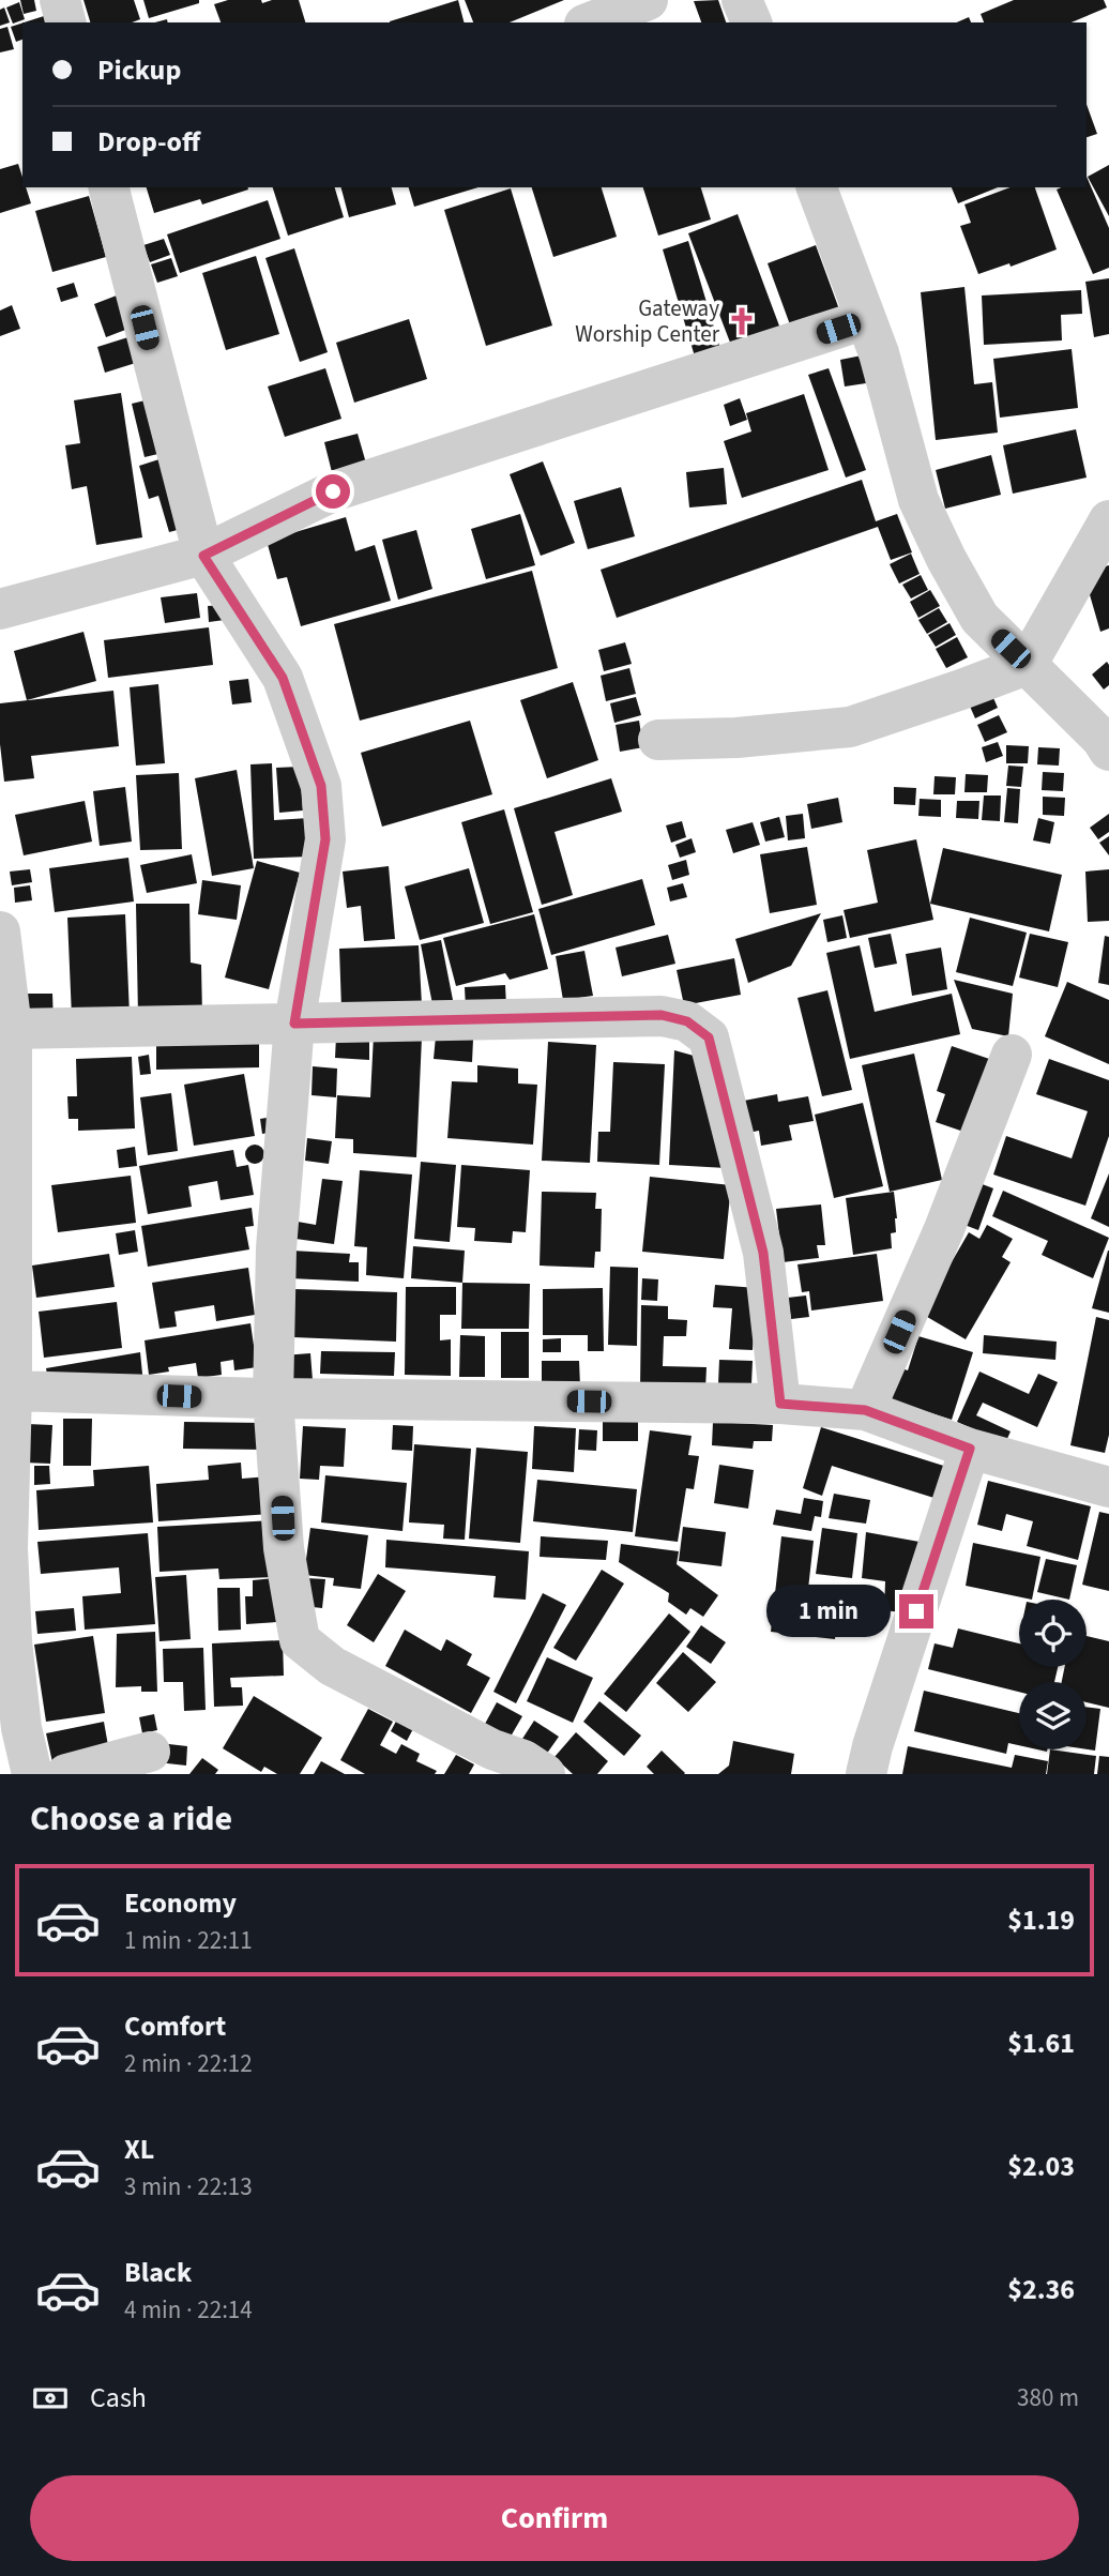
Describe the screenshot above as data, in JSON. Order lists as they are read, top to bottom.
{
  "places": {
    "church": ["Gateway Worship Center"]
  },
  "page": {
    "banner": ["Pickup", "Drop-off"],
    "bubble": "1 min",
    "heading": "Choose a ride",
    "list": [
      {
        "name": "Economy",
        "note": "1 min · 22:11",
        "value": "$1.19"
      },
      {
        "name": "Comfort",
        "note": "2 min · 22:12",
        "value": "$1.61"
      },
      {
        "name": "XL",
        "note": "3 min · 22:13",
        "value": "$2.03"
      },
      {
        "name": "Black",
        "note": "4 min · 22:14",
        "value": "$2.36"
      }
    ],
    "pay": ["Cash", "380 m"],
    "buttons": "Confirm"
  }
}
